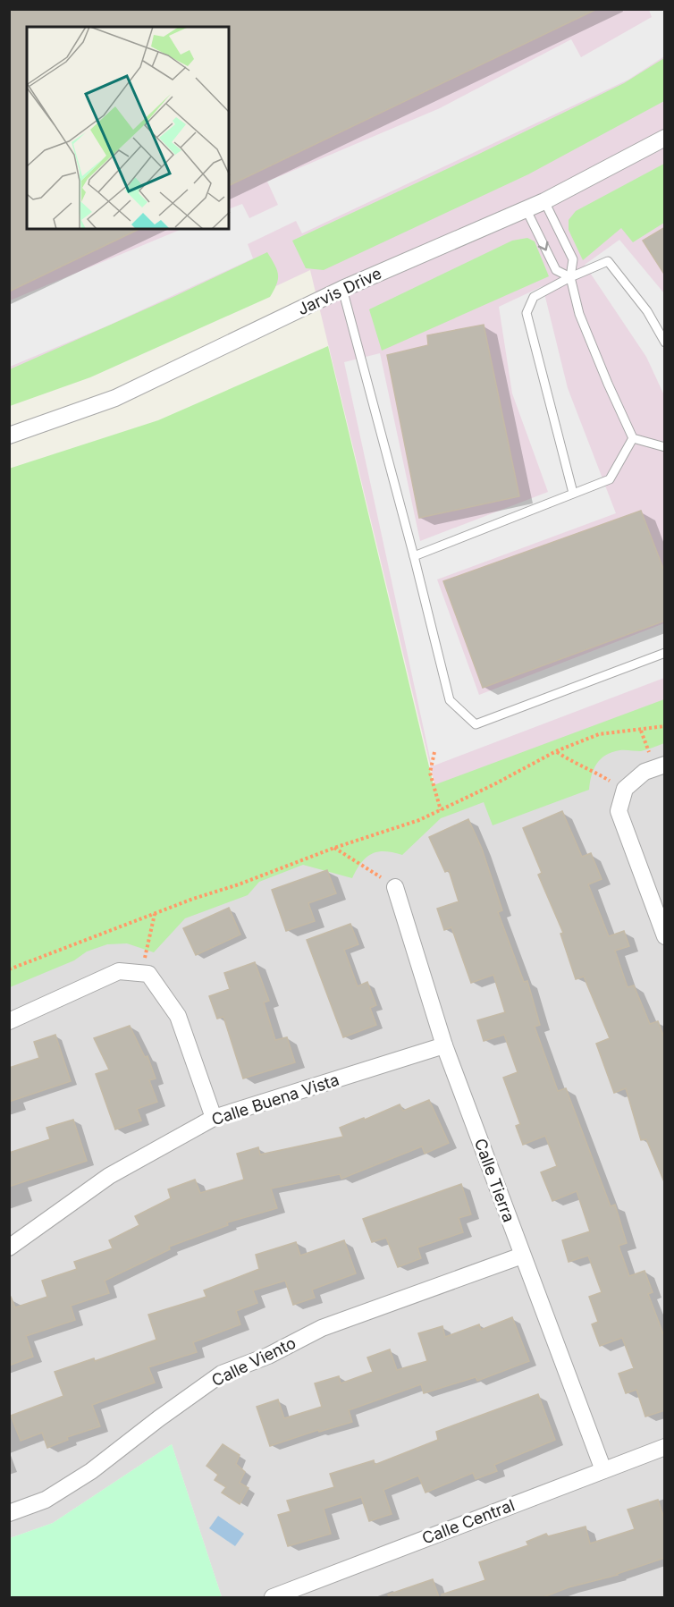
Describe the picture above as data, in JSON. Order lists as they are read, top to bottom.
{
  "streets": {
    "street": [
      "Jarvis Drive",
      "Calle Buena Vista",
      "Calle Tierra",
      "Calle Viento",
      "Calle Central"
    ]
  },
  "crossings": [
    ["Calle Buena Vista", "Calle Tierra"],
    ["Calle Tierra", "Calle Viento"],
    ["Calle Tierra", "Calle Central"]
  ]
}
